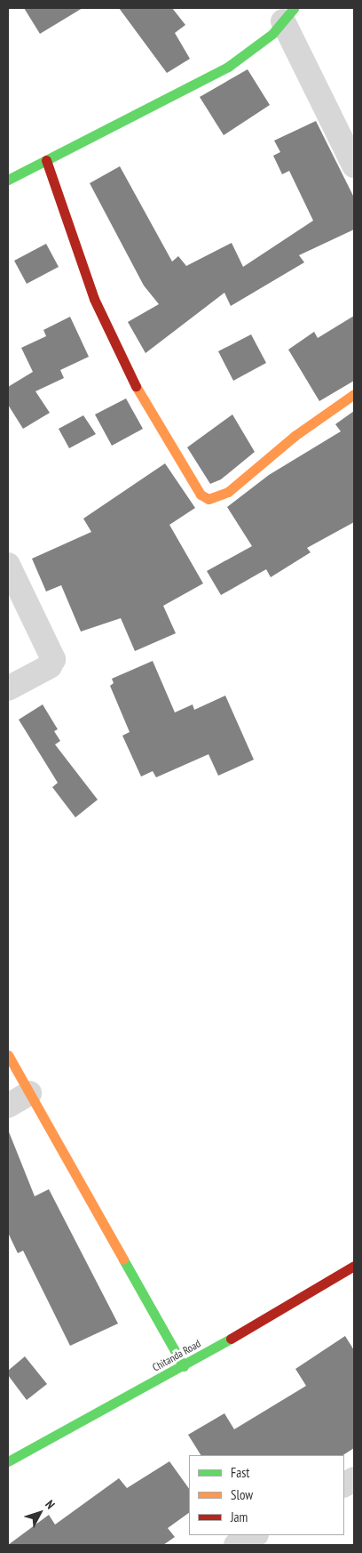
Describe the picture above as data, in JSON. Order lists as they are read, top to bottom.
{
  "streets": {
    "street": ["Chitanda Road"]
  },
  "legend": ["Fast", "Slow", "Jam"],
  "north": "top right"
}
